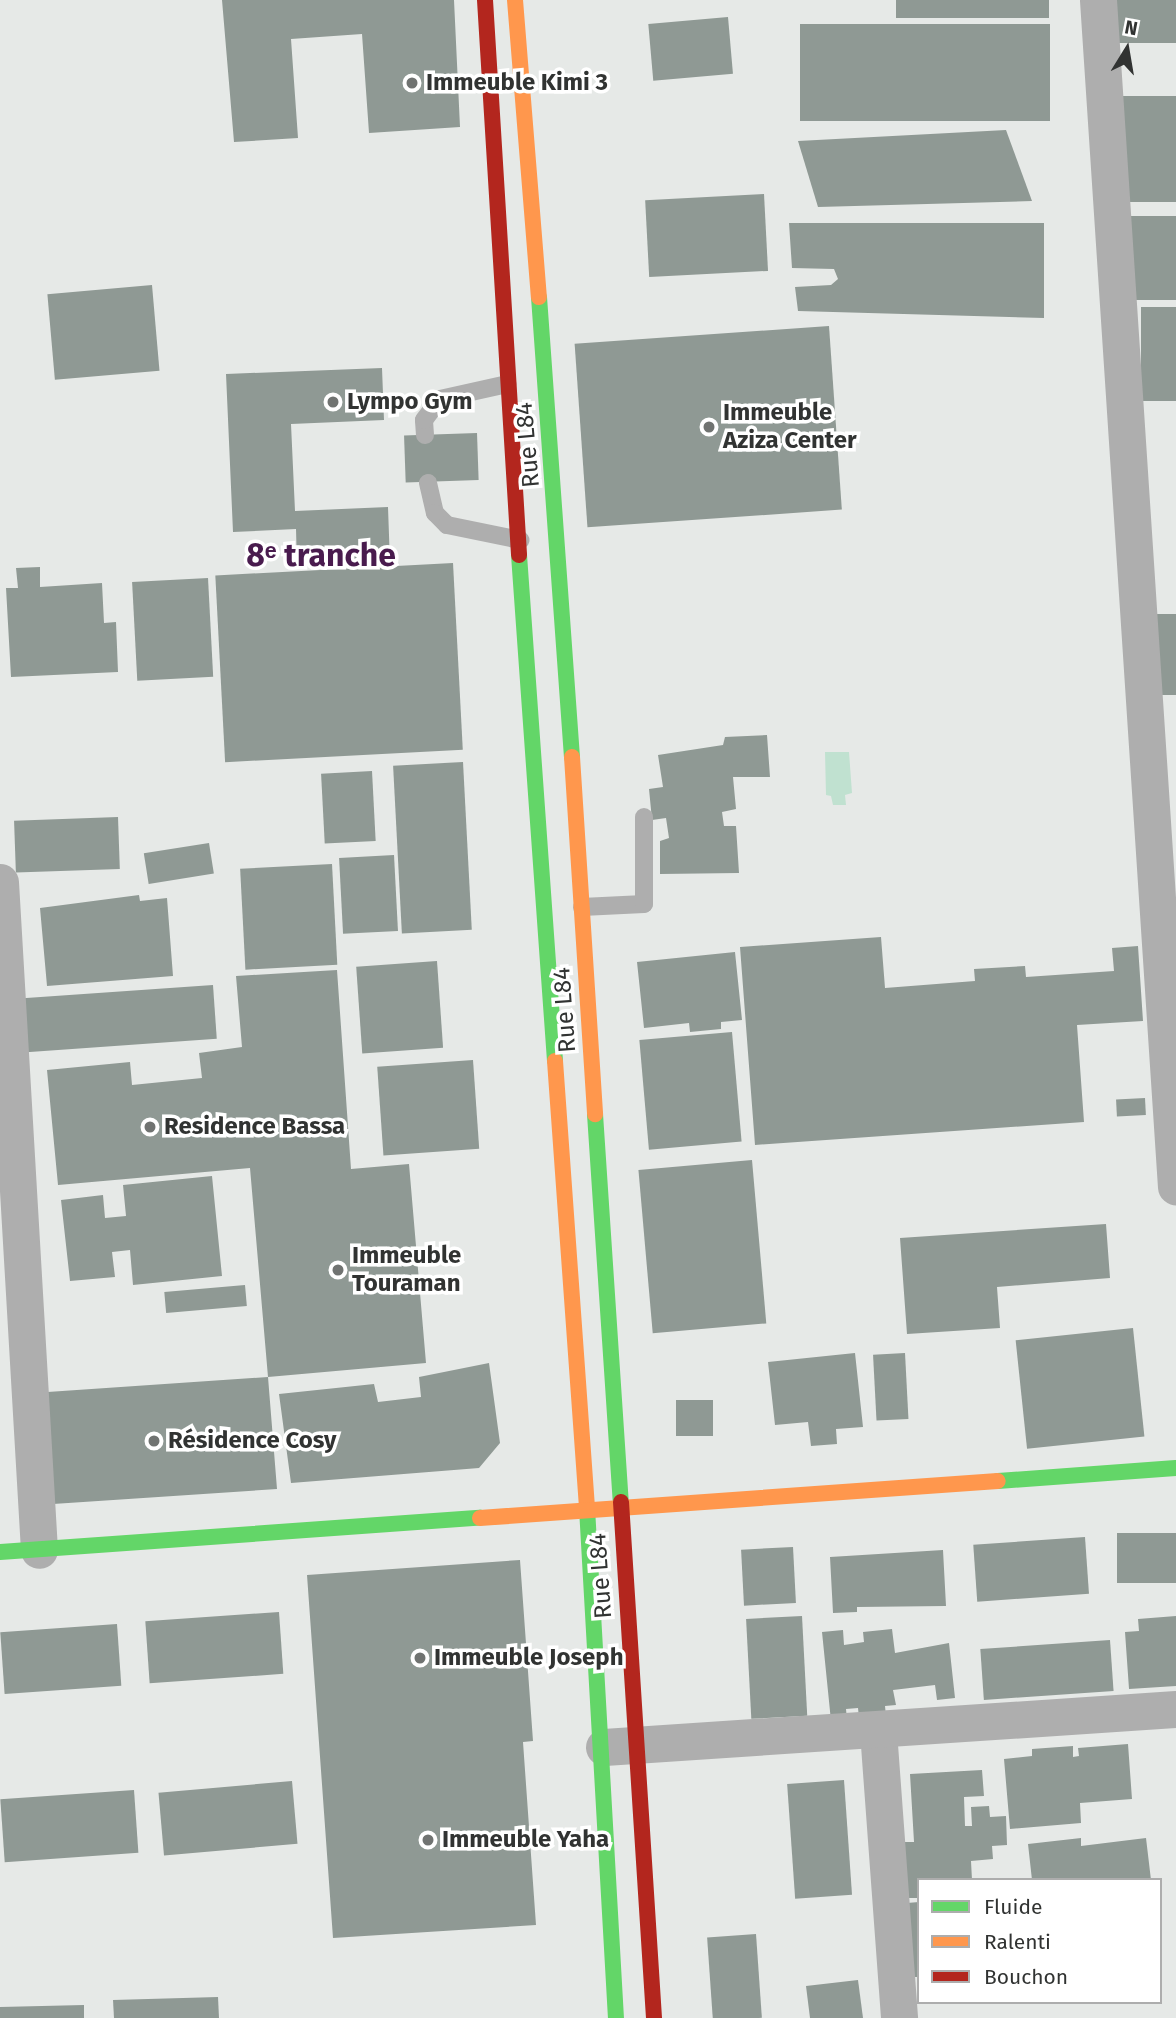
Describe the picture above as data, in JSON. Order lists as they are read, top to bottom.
{
  "streets": {
    "street": ["Rue L84"]
  },
  "districts": ["8ᵉ tranche"],
  "places": [
    "Immeuble Kimi 3",
    "Lympo Gym",
    "Immeuble Aziza Center",
    "Residence Bassa",
    "Immeuble Touraman",
    "Résidence Cosy",
    "Immeuble Joseph",
    "Immeuble Yaha"
  ],
  "legend": ["Fluide", "Ralenti", "Bouchon"],
  "north": "top"
}
